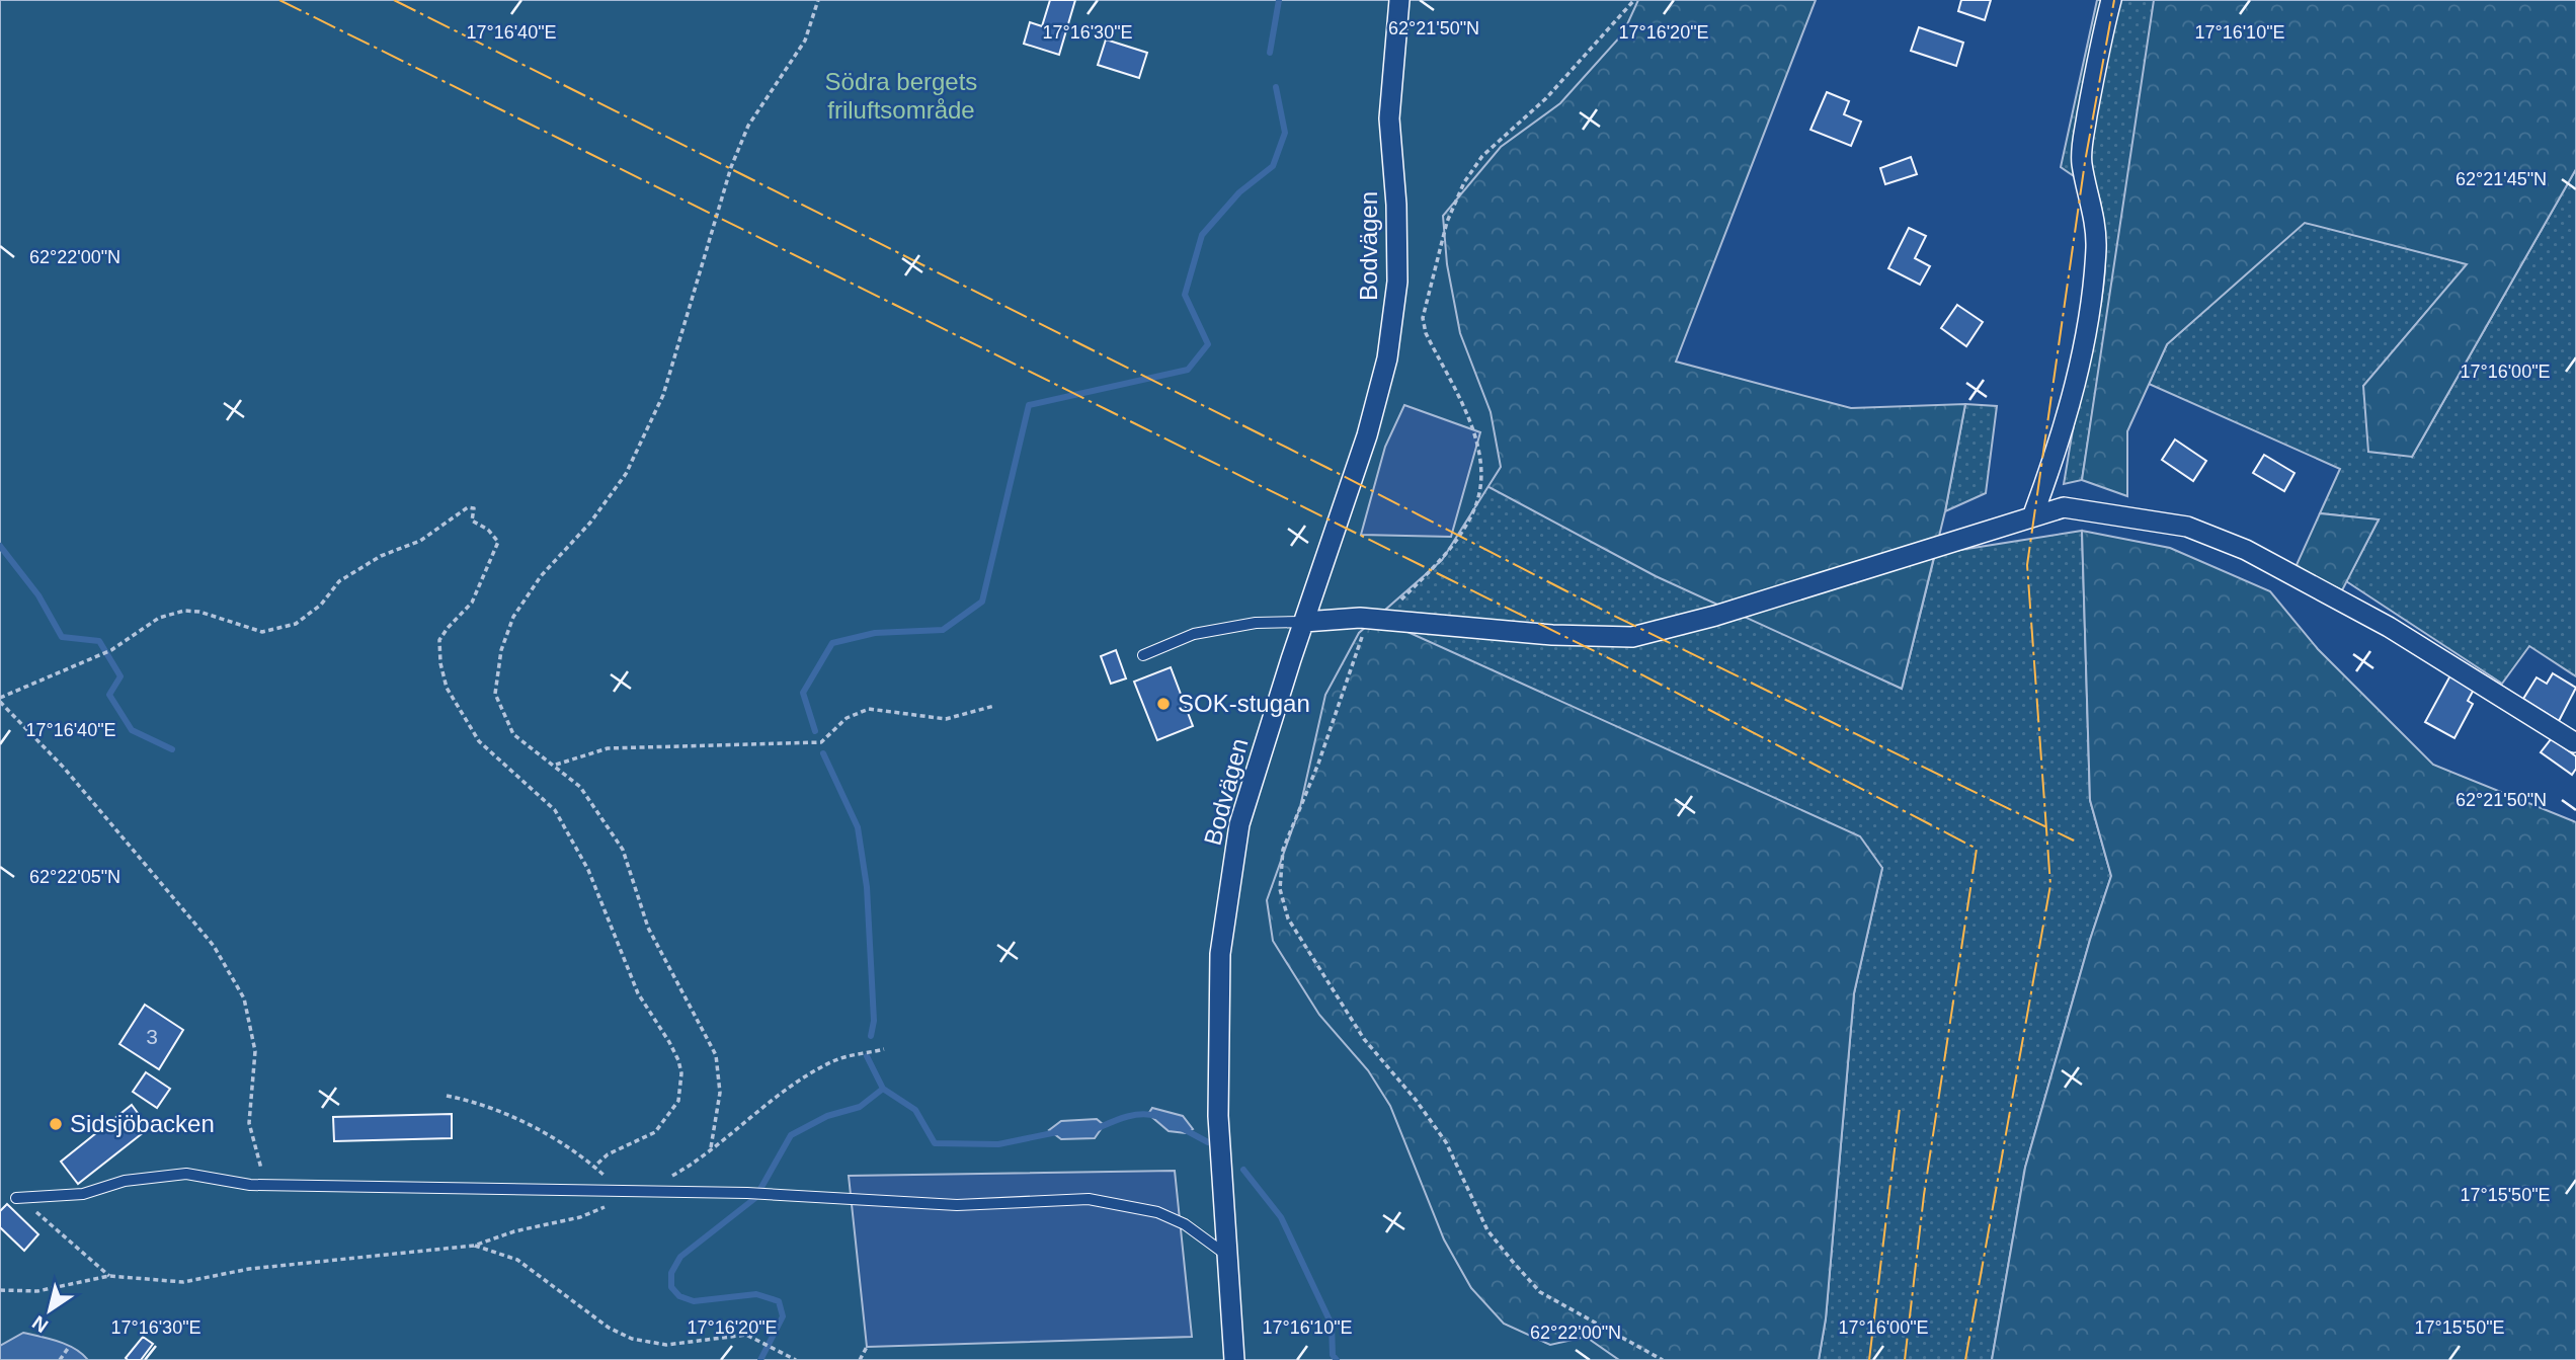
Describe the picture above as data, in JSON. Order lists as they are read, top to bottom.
{
  "streets": {
    "street": ["Bodvägen"]
  },
  "parks": ["Södra bergets friluftsområde"],
  "places": ["SOK-stugan", "Sidsjöbacken"],
  "house_numbers": ["3"],
  "north": "bottom left",
  "coordinates": [
    "62°21'50\"N",
    "17°16'40\"E",
    "17°16'30\"E",
    "17°16'20\"E",
    "17°16'10\"E",
    "62°21'45\"N",
    "62°22'00\"N",
    "17°16'00\"E",
    "62°22'05\"N",
    "17°15'50\"E"
  ]
}
